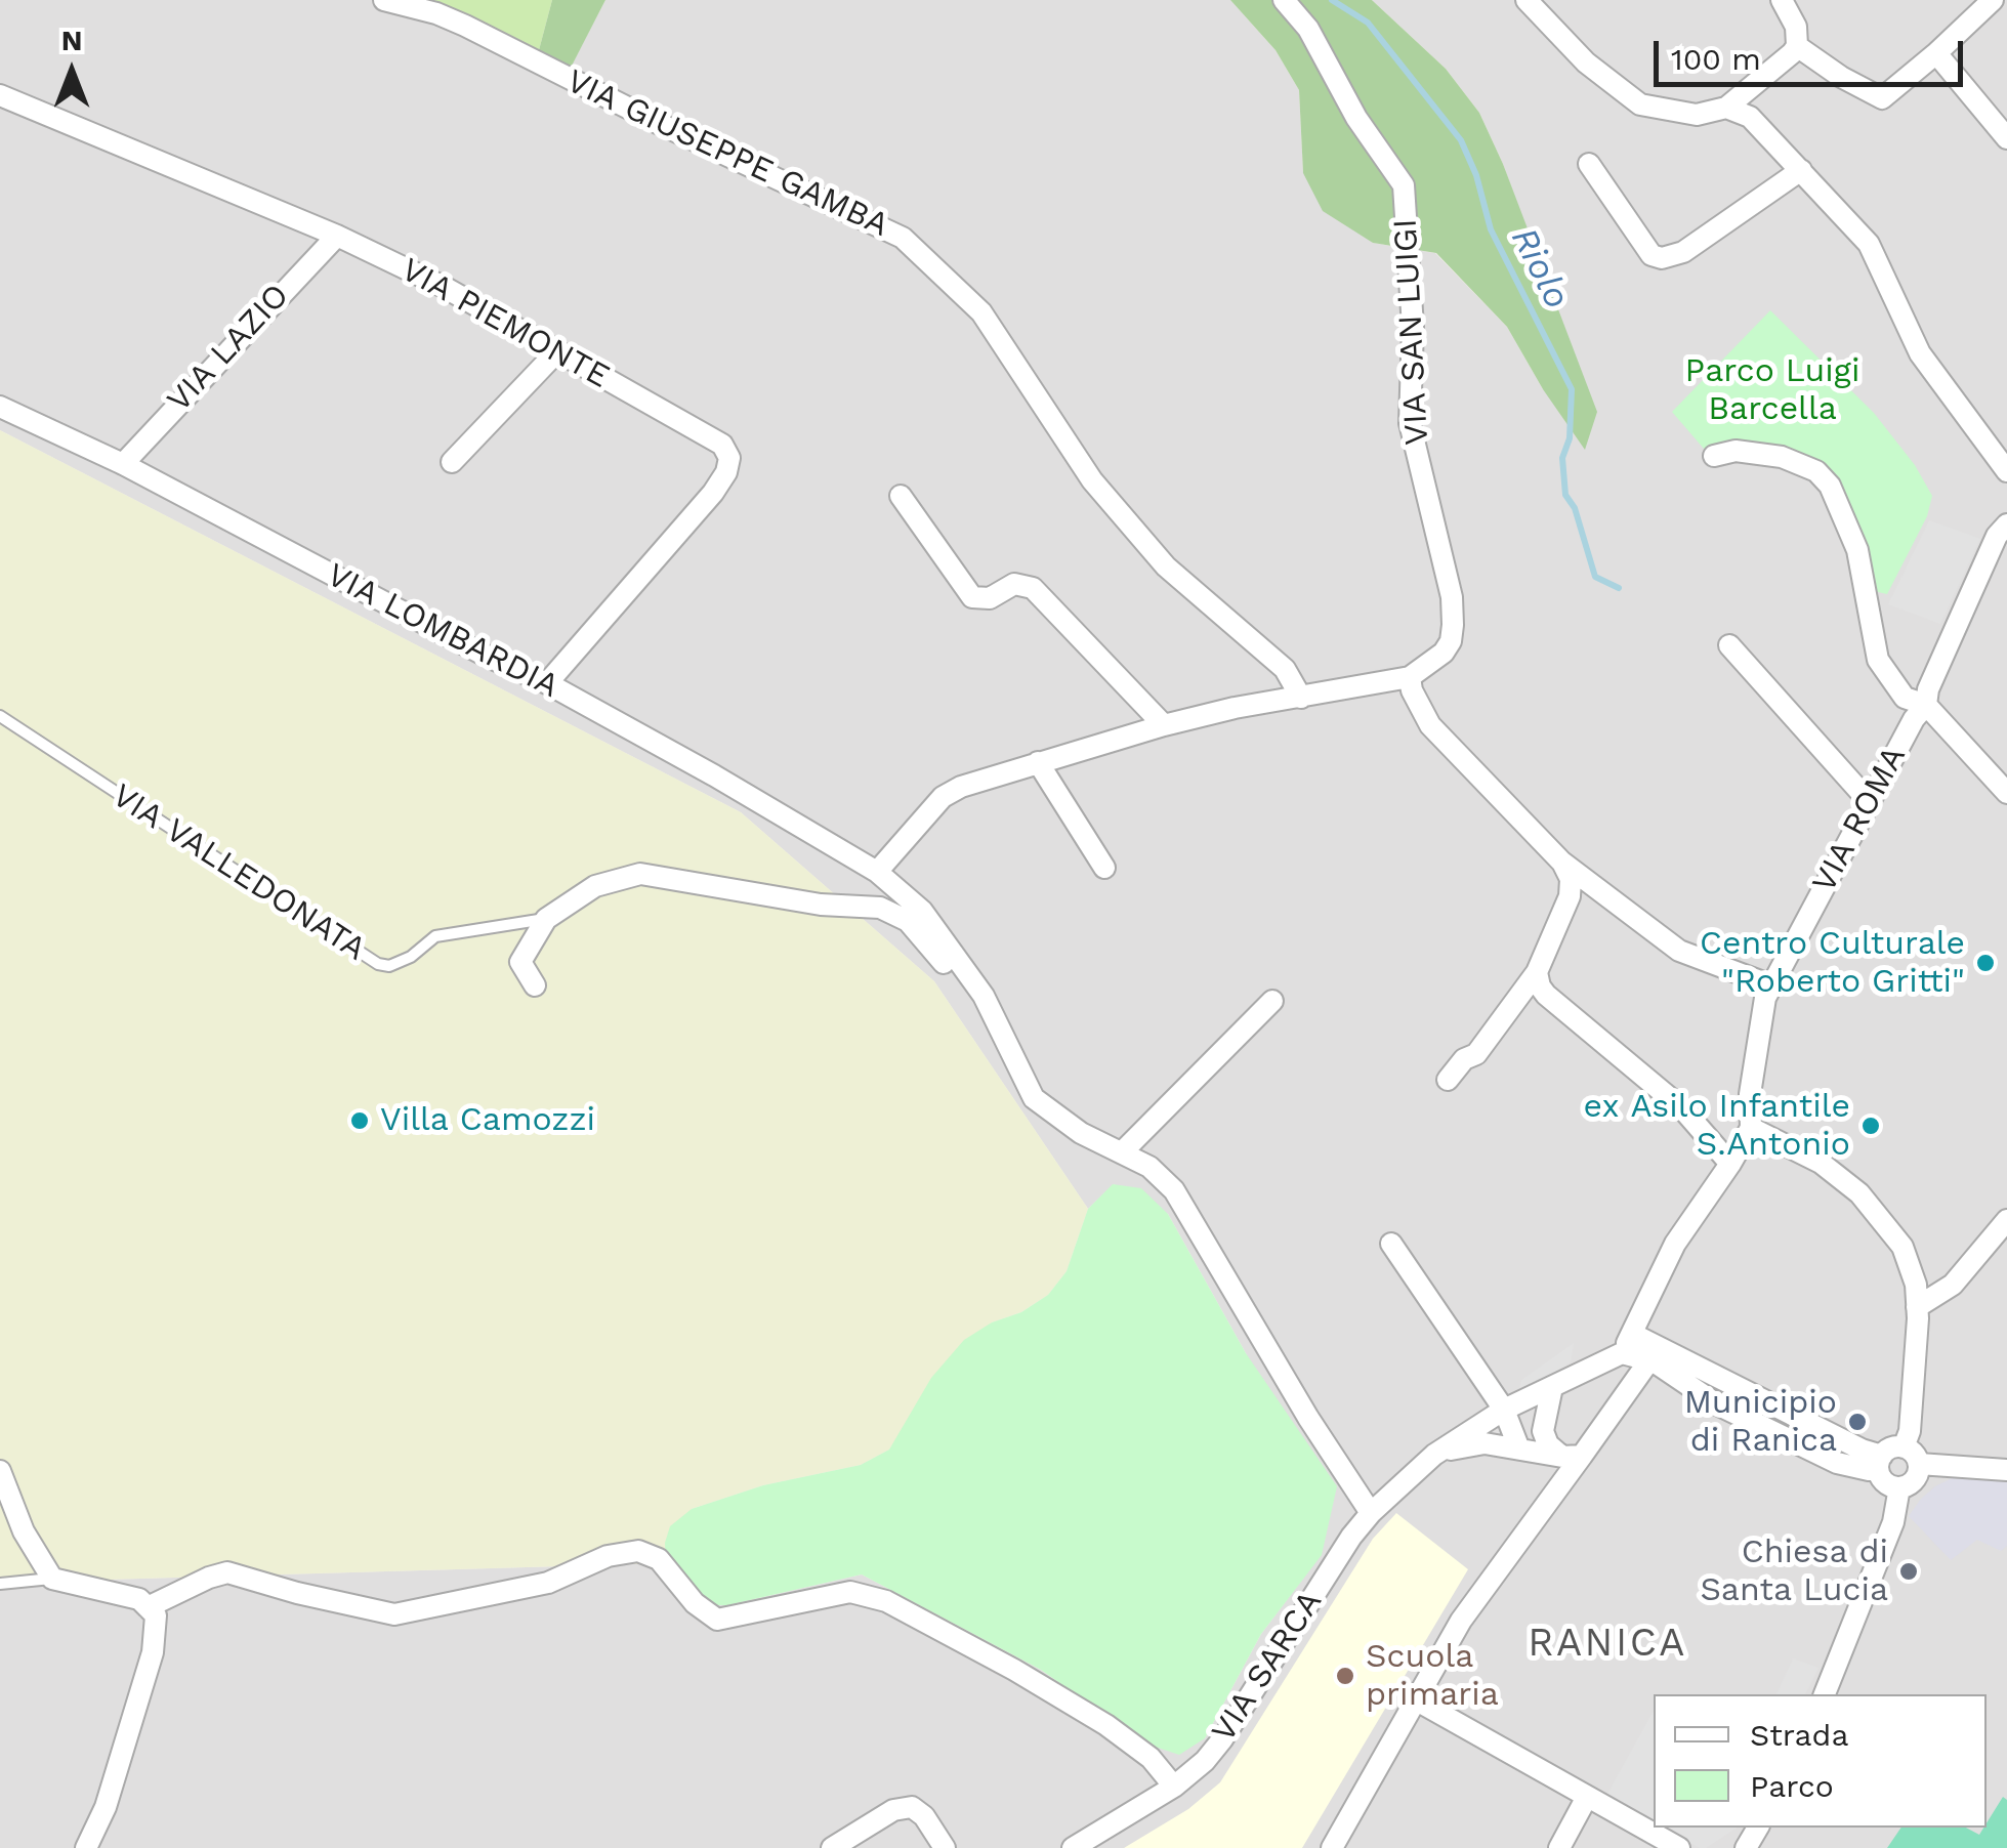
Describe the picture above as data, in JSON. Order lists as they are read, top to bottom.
{
  "streets": {
    "street": [
      "VIA GIUSEPPE GAMBA",
      "VIA PIEMONTE",
      "VIA SAN LUIGI",
      "VIA LAZIO",
      "VIA LOMBARDIA",
      "VIA ROMA",
      "VIA SARCA"
    ],
    "lane": ["VIA VALLEDONATA"]
  },
  "crossings": [
    ["VIA PIEMONTE", "VIA LAZIO"],
    ["VIA PIEMONTE", "VIA LOMBARDIA"],
    ["VIA LAZIO", "VIA LOMBARDIA"],
    ["VIA LOMBARDIA", "VIA SARCA"]
  ],
  "districts": ["RANICA"],
  "water": ["Riolo"],
  "parks": ["Parco Luigi Barcella"],
  "places": [
    "Centro Culturale \"Roberto Gritti\"",
    "Villa Camozzi",
    "ex Asilo Infantile S.Antonio",
    "Municipio di Ranica",
    "Chiesa di Santa Lucia",
    "Scuola primaria"
  ],
  "legend": ["Strada", "Parco"],
  "scale_bar": "100 m",
  "north": "top"
}
